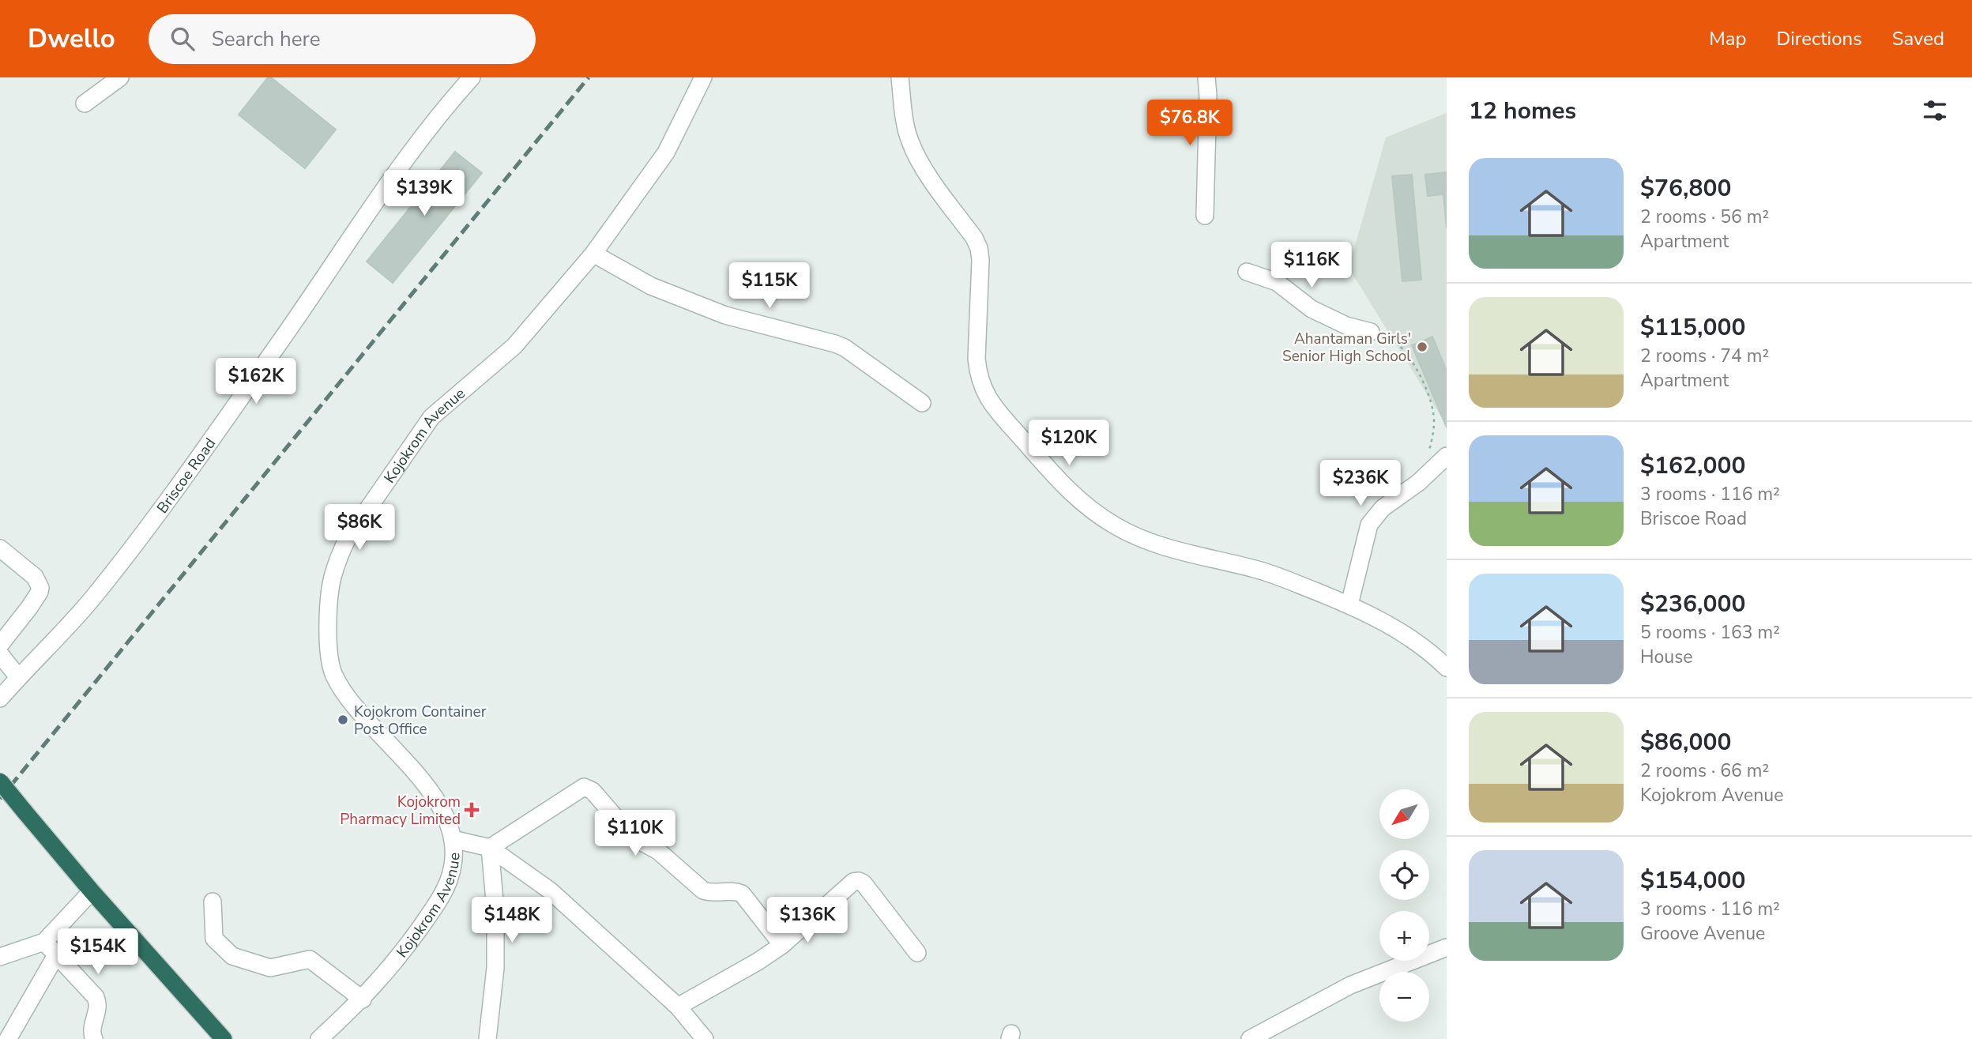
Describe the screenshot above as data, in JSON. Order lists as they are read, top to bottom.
{
  "streets": {
    "street": ["Kojokrom Avenue", "Briscoe Road"]
  },
  "places": {
    "other": ["Ahantaman Girls' Senior High School", "Kojokrom Container Post Office"],
    "health": ["Kojokrom Pharmacy Limited"]
  },
  "north": "bottom left",
  "page": {
    "header": "Dwello",
    "search": "Search here",
    "nav": ["Map", "Directions", "Saved"],
    "heading": "12 homes",
    "price": [
      "$76.8K",
      "$139K",
      "$116K",
      "$115K",
      "$162K",
      "$120K",
      "$236K",
      "$86K",
      "$110K",
      "$148K",
      "$136K",
      "$154K"
    ],
    "list": [
      {
        "name": "$76,800",
        "note": "2 rooms · 56 m² · Apartment"
      },
      {
        "name": "$115,000",
        "note": "2 rooms · 74 m² · Apartment"
      },
      {
        "name": "$162,000",
        "note": "3 rooms · 116 m² · Briscoe Road"
      },
      {
        "name": "$236,000",
        "note": "5 rooms · 163 m² · House"
      },
      {
        "name": "$86,000",
        "note": "2 rooms · 66 m² · Kojokrom Avenue"
      },
      {
        "name": "$154,000",
        "note": "3 rooms · 116 m² · Groove Avenue"
      }
    ],
    "map_buttons": ["+", "−"]
  }
}
